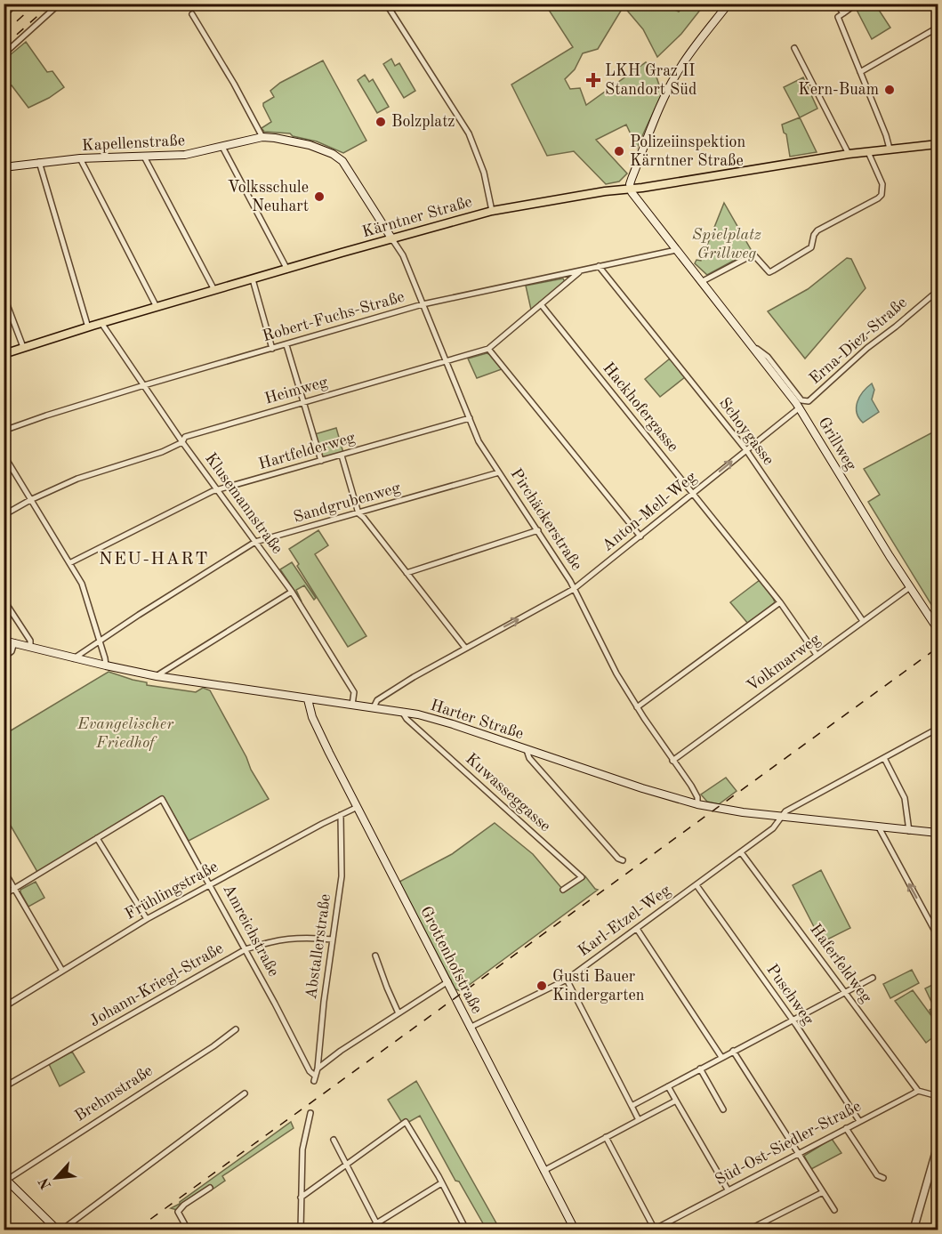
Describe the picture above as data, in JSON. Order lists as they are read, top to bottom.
{
  "streets": {
    "main road": [
      "Kapellenstraße",
      "Kärntner Straße",
      "Grillweg",
      "Harter Straße",
      "Grottenhofstraße"
    ],
    "street": [
      "Robert-Fuchs-Straße",
      "Erna-Diez-Straße",
      "Heimweg",
      "Hackhofergasse",
      "Schoygasse",
      "Hartfelderweg",
      "Sandgrubenweg",
      "Klusemannstraße",
      "Anton-Mell-Weg",
      "Pirchäckerstraße",
      "Volkmarweg",
      "Kuwasseggasse",
      "Frühlingstraße",
      "Karl-Etzel-Weg",
      "Amreichstraße",
      "Abstallerstraße",
      "Haferfeldweg",
      "Johann-Kriegl-Straße",
      "Puschweg",
      "Brehmstraße",
      "Süd-Ost-Siedler-Straße"
    ]
  },
  "crossings": [
    ["Kapellenstraße", "Kärntner Straße"],
    ["Kapellenstraße", "Pirchäckerstraße"],
    ["Kärntner Straße", "Grillweg"],
    ["Kärntner Straße", "Klusemannstraße"],
    ["Kärntner Straße", "Pirchäckerstraße"],
    ["Robert-Fuchs-Straße", "Heimweg"],
    ["Robert-Fuchs-Straße", "Schoygasse"],
    ["Robert-Fuchs-Straße", "Grillweg"],
    ["Robert-Fuchs-Straße", "Klusemannstraße"],
    ["Robert-Fuchs-Straße", "Pirchäckerstraße"],
    ["Erna-Diez-Straße", "Grillweg"],
    ["Heimweg", "Hackhofergasse"],
    ["Heimweg", "Klusemannstraße"],
    ["Heimweg", "Pirchäckerstraße"],
    ["Hackhofergasse", "Anton-Mell-Weg"],
    ["Hackhofergasse", "Volkmarweg"],
    ["Schoygasse", "Anton-Mell-Weg"],
    ["Schoygasse", "Volkmarweg"],
    ["Grillweg", "Anton-Mell-Weg"],
    ["Grillweg", "Volkmarweg"],
    ["Hartfelderweg", "Klusemannstraße"],
    ["Hartfelderweg", "Pirchäckerstraße"],
    ["Sandgrubenweg", "Klusemannstraße"],
    ["Sandgrubenweg", "Pirchäckerstraße"],
    ["Sandgrubenweg", "Harter Straße"],
    ["Klusemannstraße", "Harter Straße"],
    ["Anton-Mell-Weg", "Pirchäckerstraße"],
    ["Anton-Mell-Weg", "Harter Straße"],
    ["Pirchäckerstraße", "Volkmarweg"],
    ["Pirchäckerstraße", "Harter Straße"],
    ["Harter Straße", "Kuwasseggasse"],
    ["Harter Straße", "Karl-Etzel-Weg"],
    ["Harter Straße", "Grottenhofstraße"],
    ["Frühlingstraße", "Amreichstraße"],
    ["Frühlingstraße", "Abstallerstraße"],
    ["Frühlingstraße", "Grottenhofstraße"],
    ["Karl-Etzel-Weg", "Grottenhofstraße"],
    ["Karl-Etzel-Weg", "Haferfeldweg"],
    ["Karl-Etzel-Weg", "Puschweg"],
    ["Amreichstraße", "Abstallerstraße"],
    ["Amreichstraße", "Johann-Kriegl-Straße"],
    ["Abstallerstraße", "Johann-Kriegl-Straße"],
    ["Haferfeldweg", "Süd-Ost-Siedler-Straße"],
    ["Puschweg", "Süd-Ost-Siedler-Straße"]
  ],
  "one_way": ["Anton-Mell-Weg"],
  "districts": ["NEU-HART"],
  "parks": ["Spielplatz Grillweg", "Evangelischer Friedhof"],
  "places": {
    "health": ["LKH Graz II Standort Süd"],
    "other": [
      "Kern-Buam",
      "Bolzplatz",
      "Polizeiinspektion Kärntner Straße",
      "Volksschule Neuhart",
      "Gusti Bauer Kindergarten"
    ]
  },
  "north": "bottom left"
}
